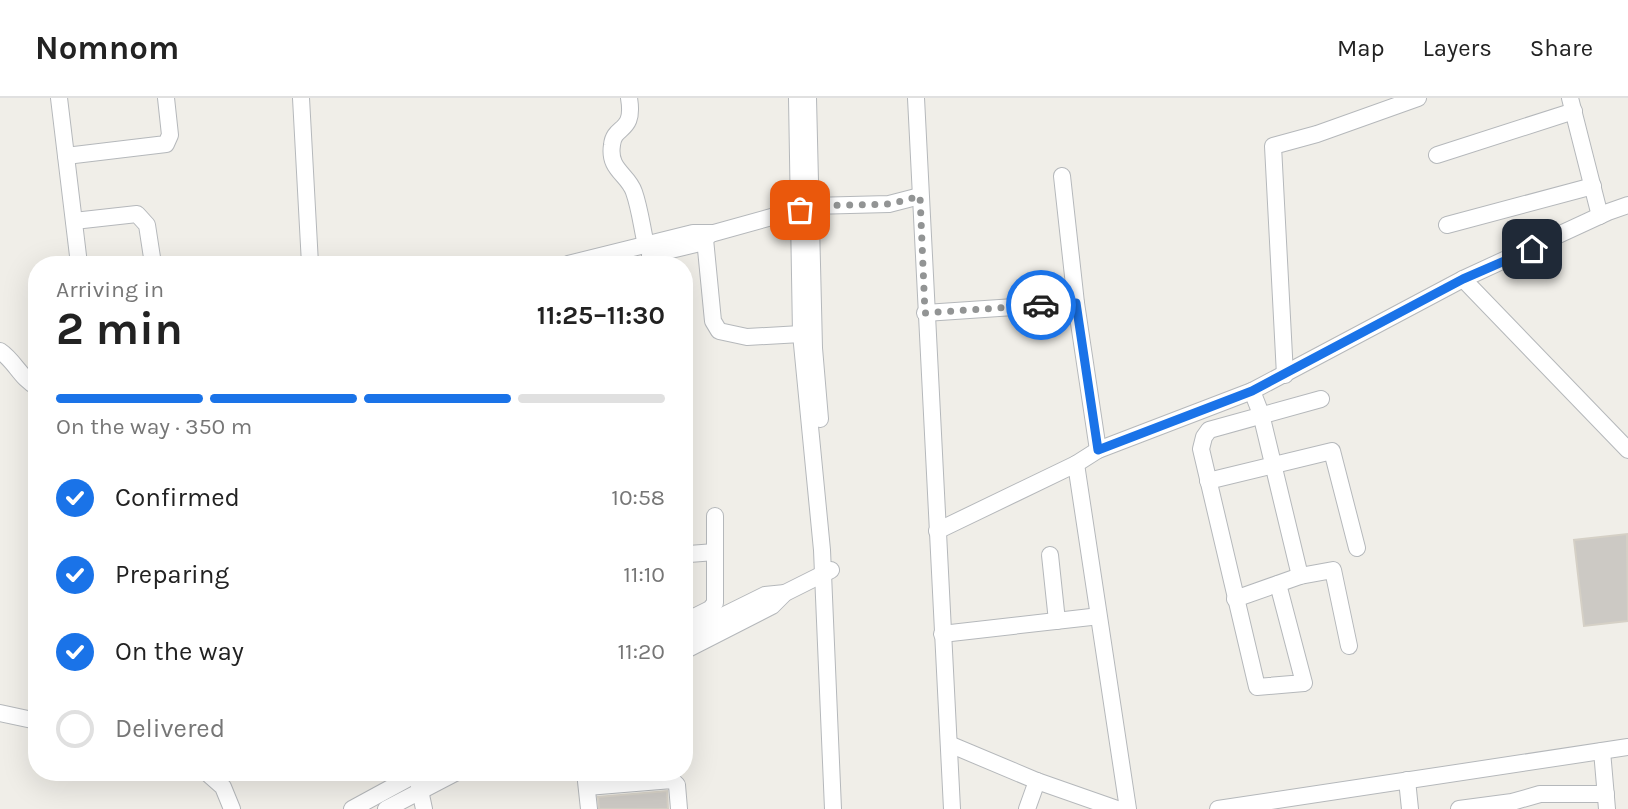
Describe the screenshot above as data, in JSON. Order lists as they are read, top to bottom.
{
  "page": {
    "header": "Nomnom",
    "nav": ["Map", "Layers", "Share"],
    "heading": ["2 min", "Arriving in", "11:25–11:30"],
    "bar": "On the way · 350 m",
    "list": [
      ["Confirmed", "10:58"],
      ["Preparing", "11:10"],
      ["On the way", "11:20"],
      "Delivered"
    ]
  }
}
